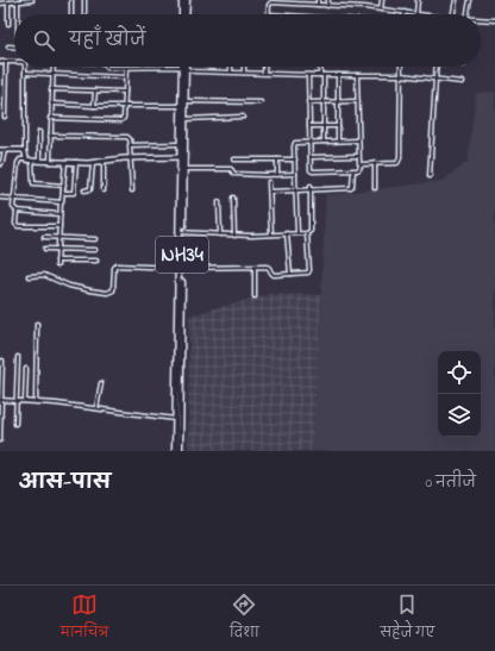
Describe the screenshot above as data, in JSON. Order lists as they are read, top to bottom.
{
  "streets": {
    "highway": ["NH34"]
  },
  "page": {
    "search": "यहाँ खोजें",
    "heading": ["आस-पास", "0 नतीजे"],
    "nav": ["मानचित्र", "दिशा", "सहेजे गए"]
  }
}
